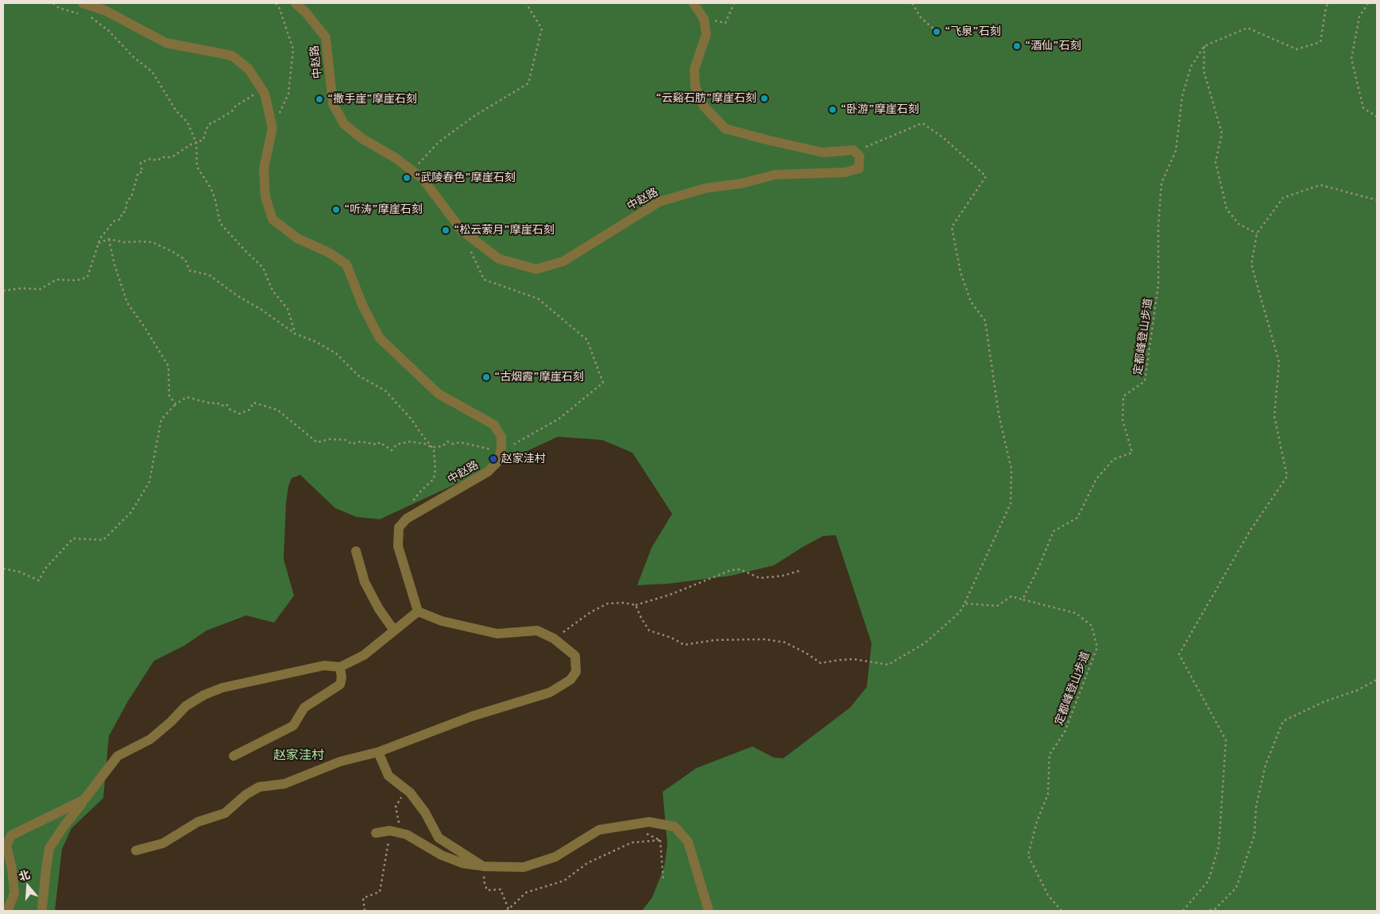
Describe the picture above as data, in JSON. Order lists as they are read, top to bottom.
{
  "streets": {
    "street": ["中赵路"],
    "path": ["定都峰登山步道"]
  },
  "districts": ["赵家洼村"],
  "places": [
    "“飞泉”石刻",
    "“酒仙”石刻",
    "“云谿石肪”摩崖石刻",
    "“撒手崖”摩崖石刻",
    "“卧游”摩崖石刻",
    "“武陵春色”摩崖石刻",
    "“听涛”摩崖石刻",
    "“松云萦月”摩崖石刻",
    "“古烟霞”摩崖石刻",
    "赵家洼村"
  ],
  "north": "top"
}
